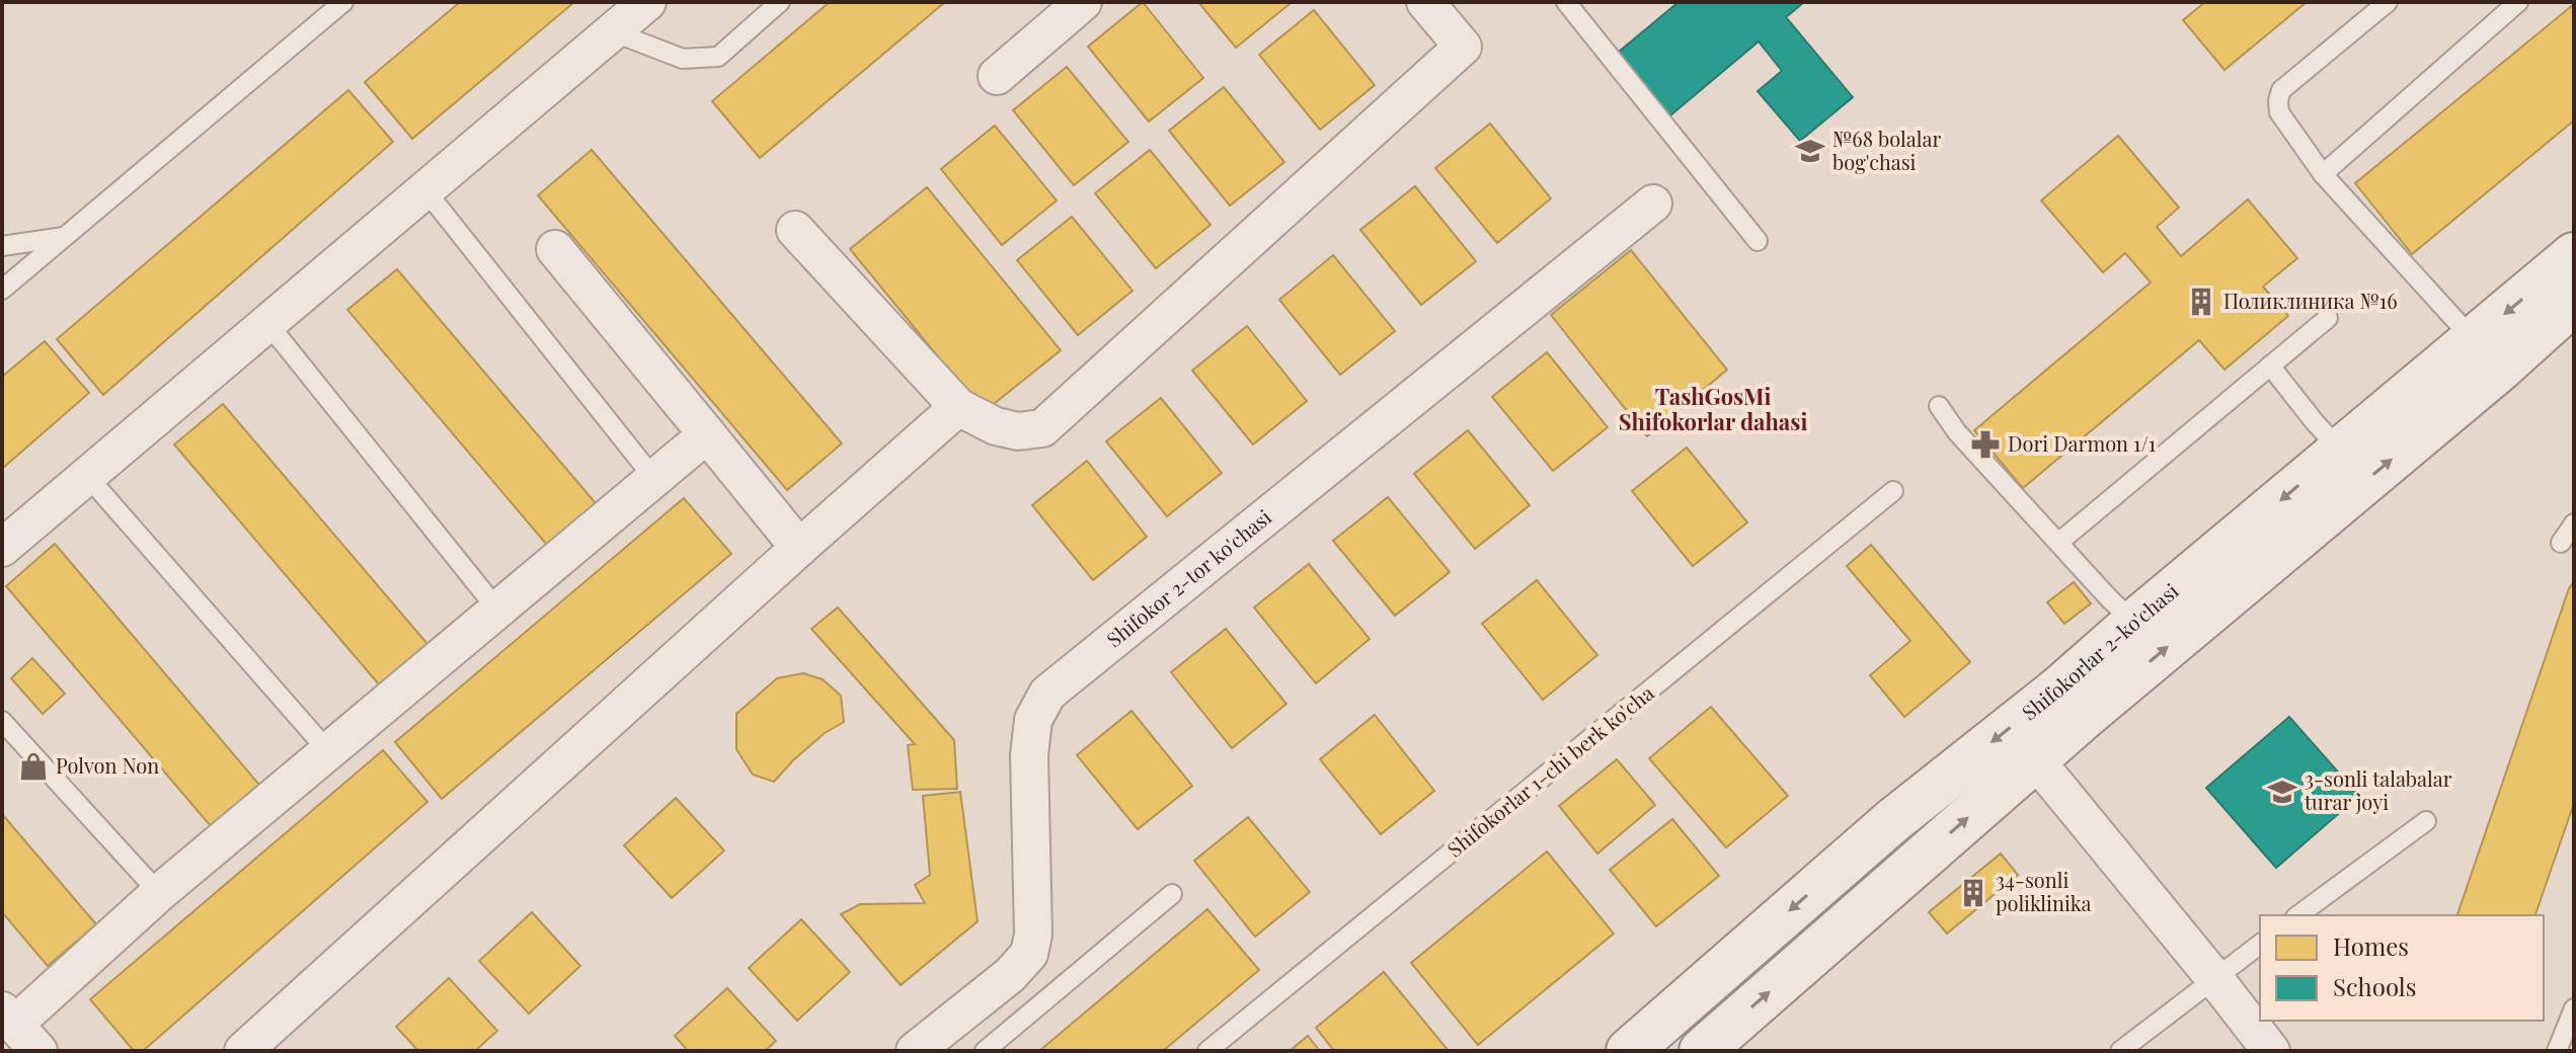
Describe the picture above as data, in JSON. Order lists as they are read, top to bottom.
{
  "streets": {
    "street": ["Shifokor 2-tor ko'chasi", "Shifokorlar 2-ko'chasi"],
    "lane": ["Shifokorlar 1-chi berk ko'cha"]
  },
  "districts": ["TashGosMi Shifokorlar dahasi"],
  "places": {
    "school or university": ["№68 bolalar bog'chasi", "3-sonli talabalar turar joyi"],
    "building": ["Поликлиника №16", "34-sonli poliklinika"],
    "pharmacy": ["Dori Darmon 1/1"],
    "shop": ["Polvon Non"]
  },
  "legend": ["Homes", "Schools"]
}
